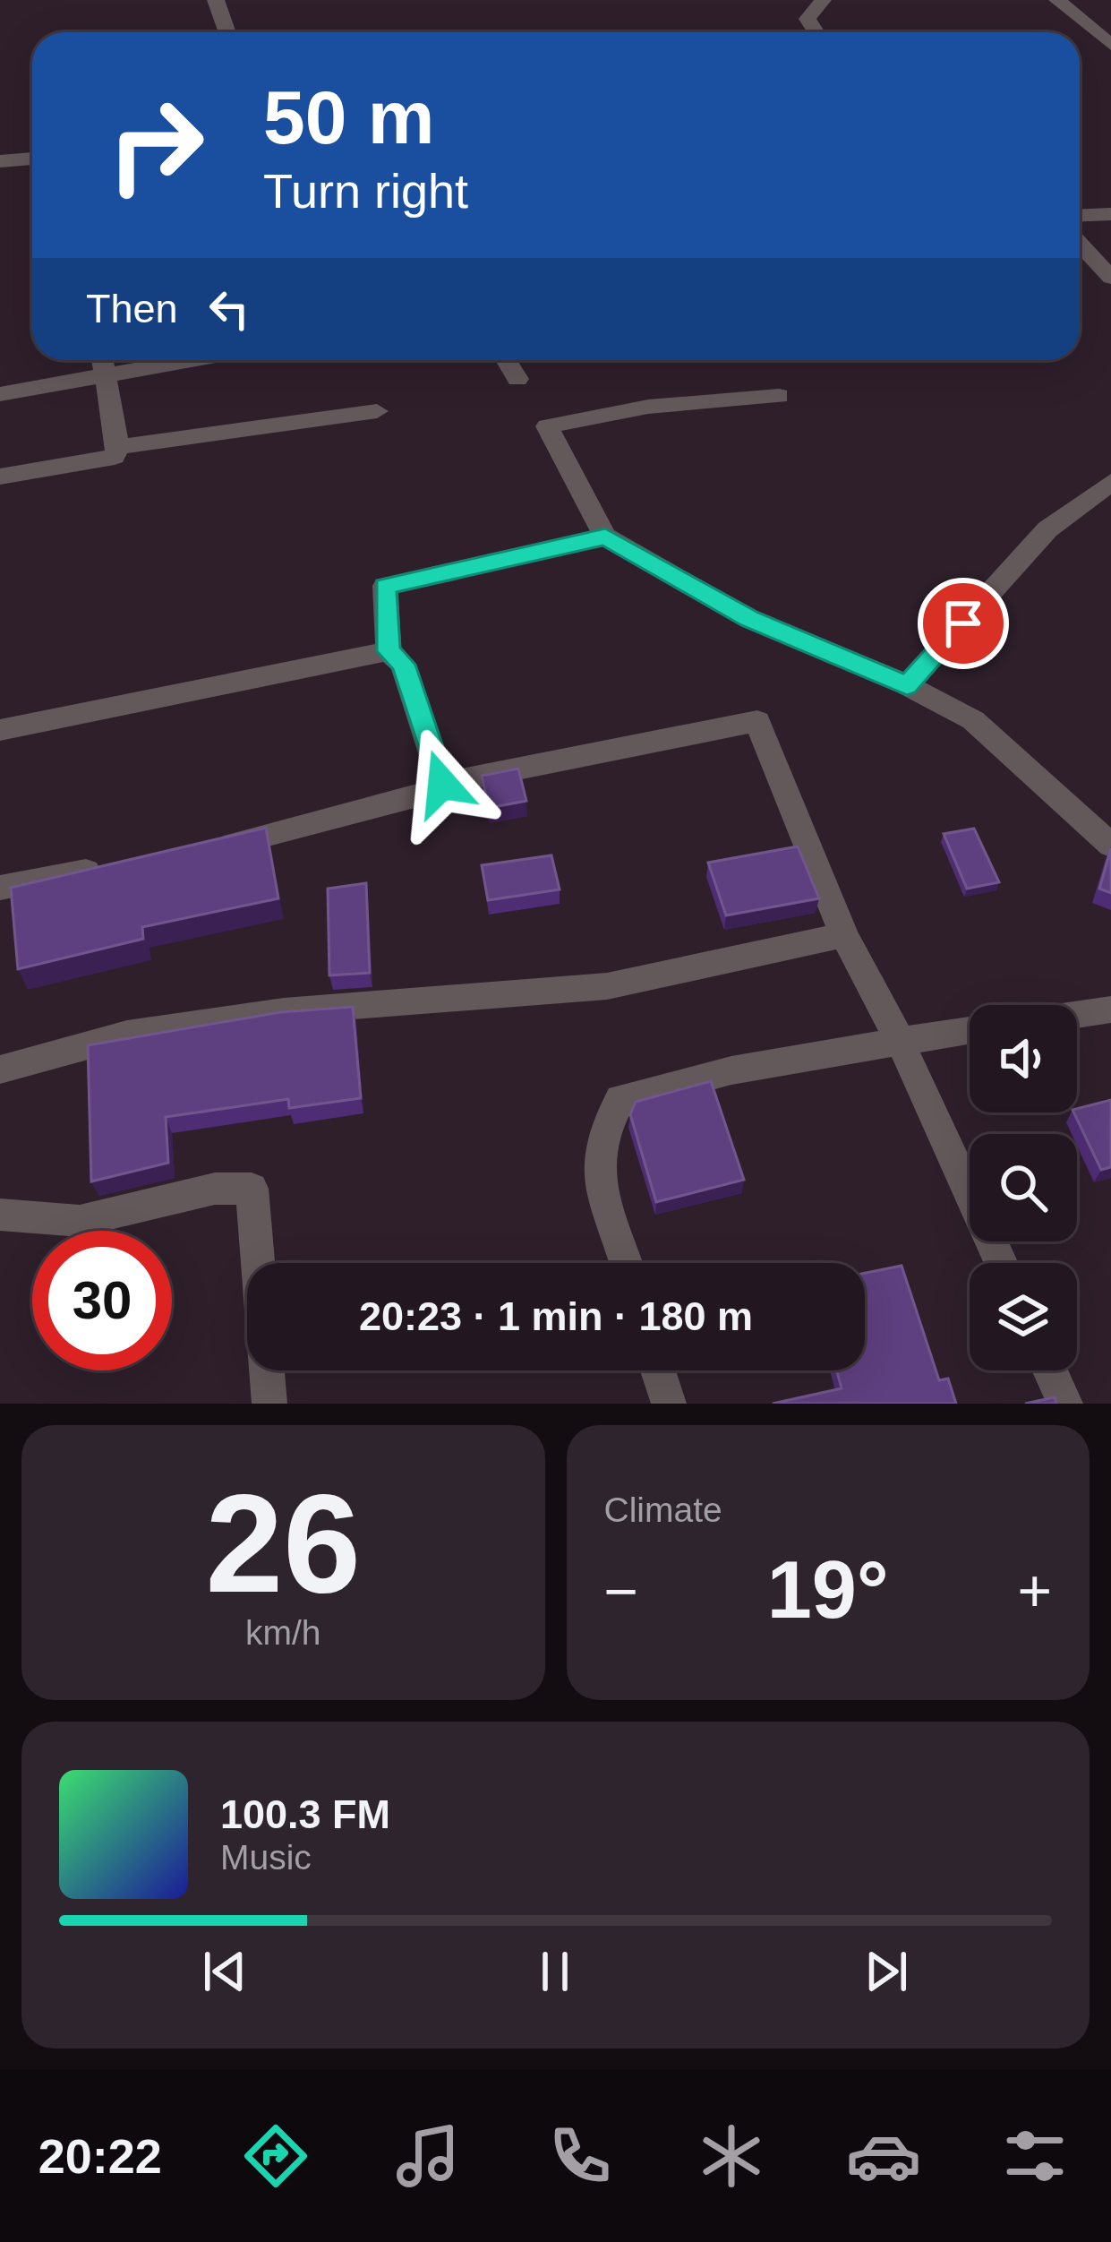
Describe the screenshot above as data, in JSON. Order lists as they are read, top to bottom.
{
  "page": {
    "turn": ["50 m", "Turn right"],
    "then": "Then",
    "limit": "30",
    "trip": "20:23 · 1 min · 180 m",
    "tile": [
      ["26", "km/h"],
      "Climate"
    ],
    "heat": ["−", "19°", "+"],
    "song": ["100.3 FM", "Music"],
    "tabs": "20:22"
  }
}
